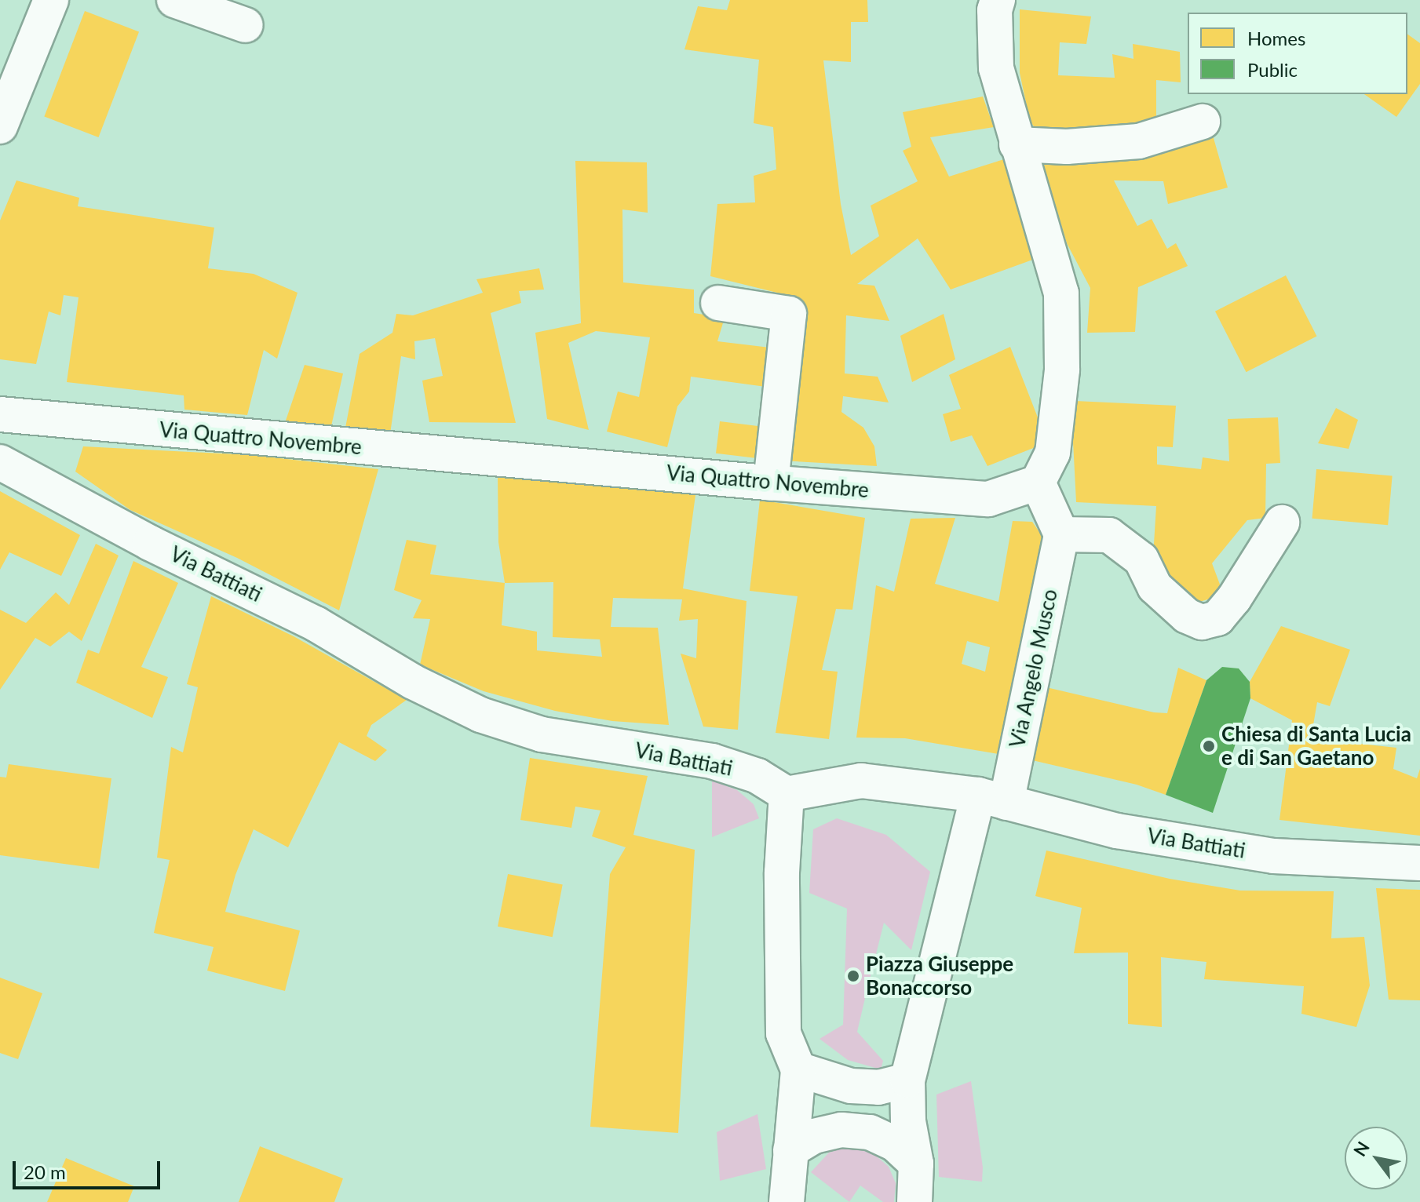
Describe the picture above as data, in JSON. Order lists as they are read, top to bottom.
{
  "streets": {
    "street": ["Via Quattro Novembre", "Via Battiati", "Via Angelo Musco"]
  },
  "crossings": [
    ["Via Battiati", "Via Angelo Musco"]
  ],
  "places": ["Chiesa di Santa Lucia e di San Gaetano", "Piazza Giuseppe Bonaccorso"],
  "legend": ["Homes", "Public"],
  "scale_bar": "20 m",
  "north": "top left"
}
